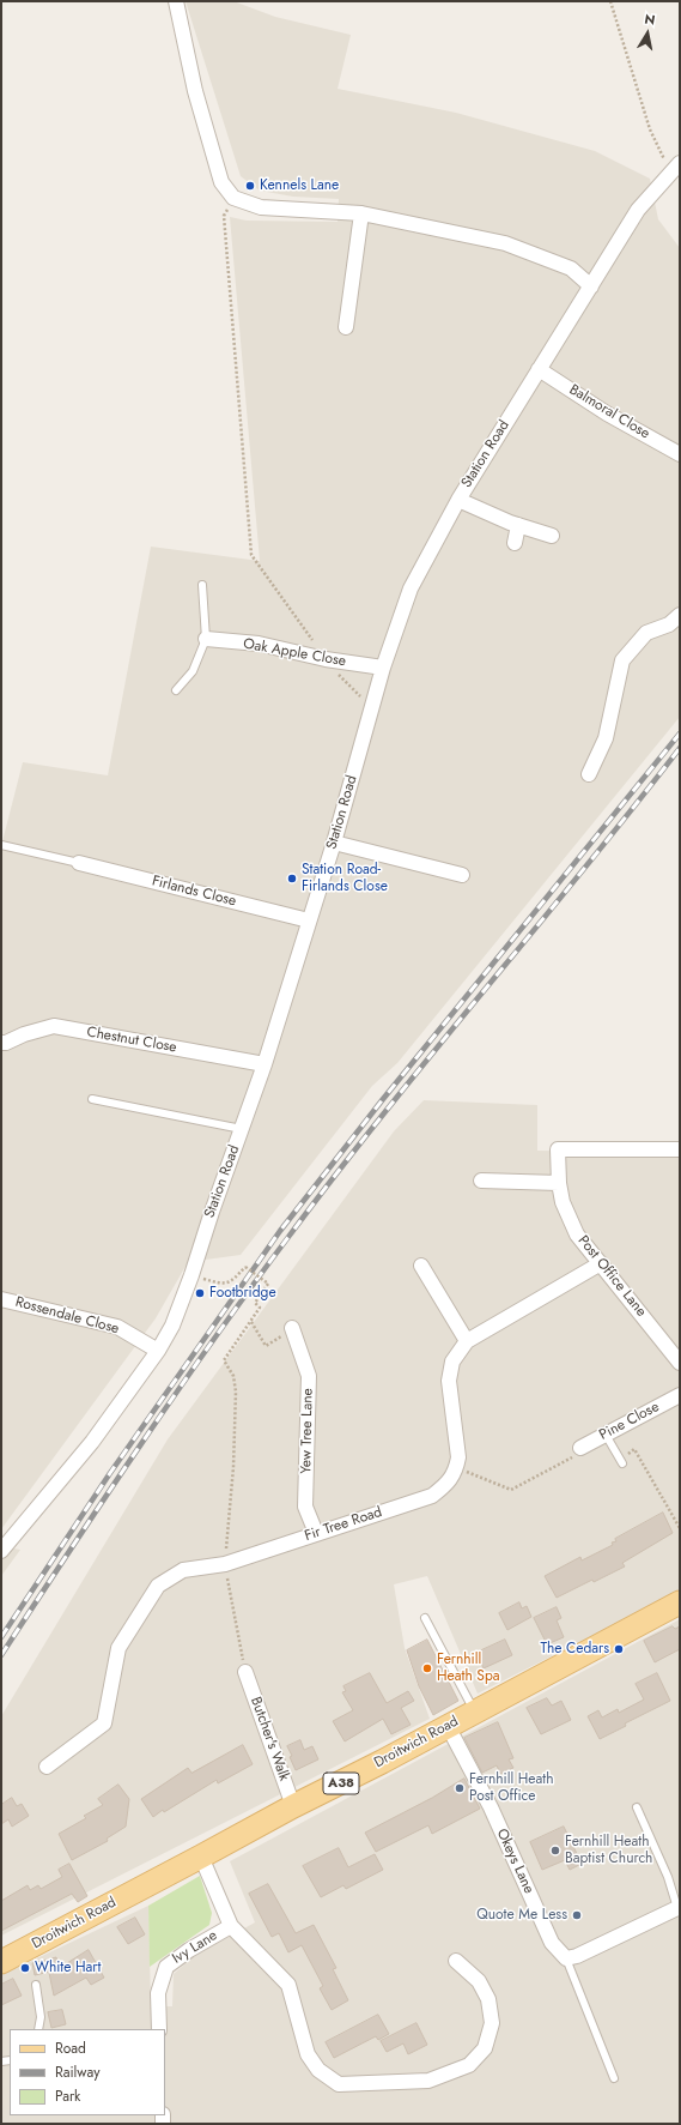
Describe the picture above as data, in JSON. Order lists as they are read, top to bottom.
{
  "streets": {
    "main road": ["Droitwich Road", "A38"],
    "street": [
      "Balmoral Close",
      "Station Road",
      "Oak Apple Close",
      "Firlands Close",
      "Chestnut Close",
      "Post Office Lane",
      "Rossendale Close",
      "Pine Close",
      "Yew Tree Lane",
      "Fir Tree Road",
      "Butcher's Walk",
      "Okeys Lane",
      "Ivy Lane"
    ]
  },
  "crossings": [
    ["Balmoral Close", "Station Road"],
    ["Station Road", "Oak Apple Close"],
    ["Station Road", "Firlands Close"],
    ["Station Road", "Chestnut Close"],
    ["Station Road", "Rossendale Close"],
    ["Yew Tree Lane", "Fir Tree Road"],
    ["Butcher's Walk", "Droitwich Road"],
    ["Droitwich Road", "Okeys Lane"]
  ],
  "places": [
    "Kennels Lane",
    "Station Road- Firlands Close",
    "Footbridge",
    "The Cedars",
    "Fernhill Heath Spa",
    "Fernhill Heath Post Office",
    "Fernhill Heath Baptist Church",
    "Quote Me Less",
    "White Hart"
  ],
  "legend": ["Road", "Railway", "Park"],
  "north": "top"
}
